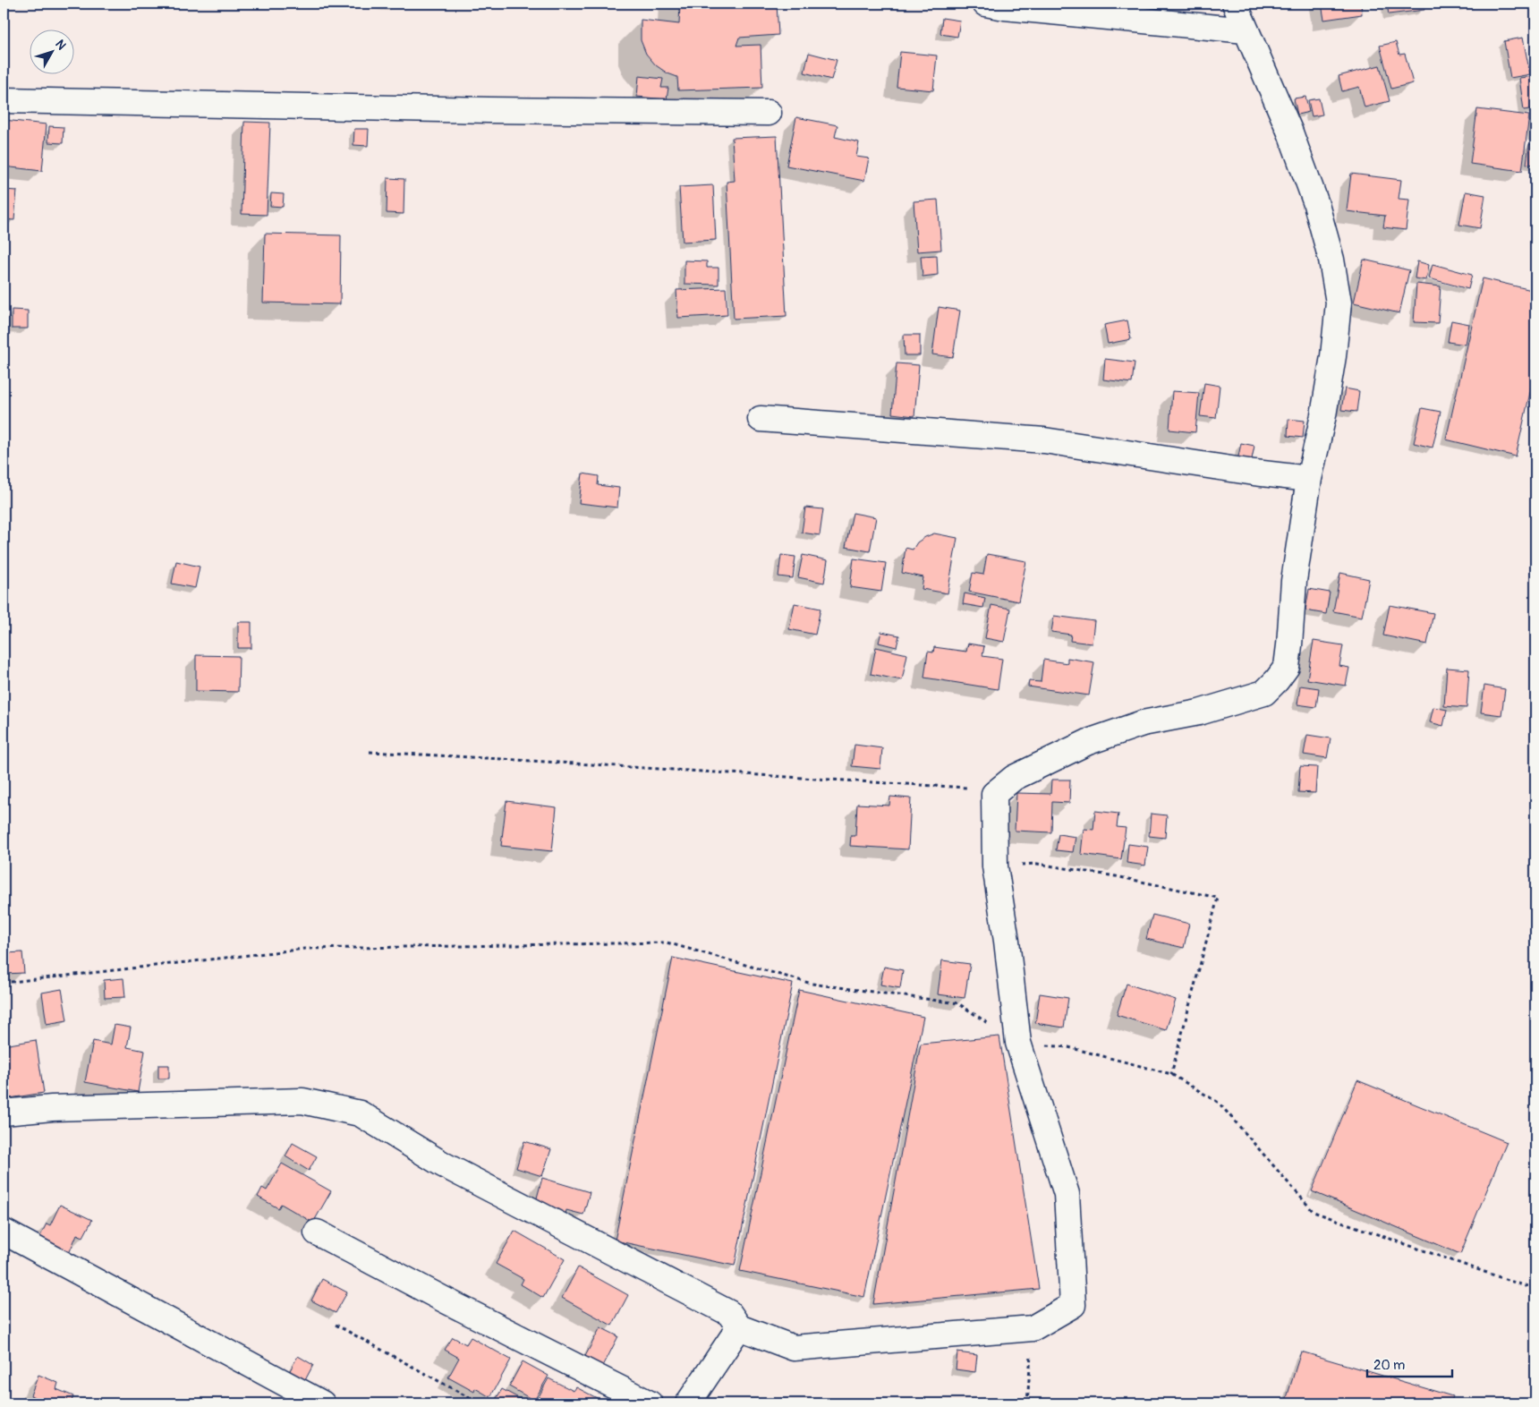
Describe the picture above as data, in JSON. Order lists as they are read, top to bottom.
{
  "scale_bar": "20 m",
  "north": "top right"
}
